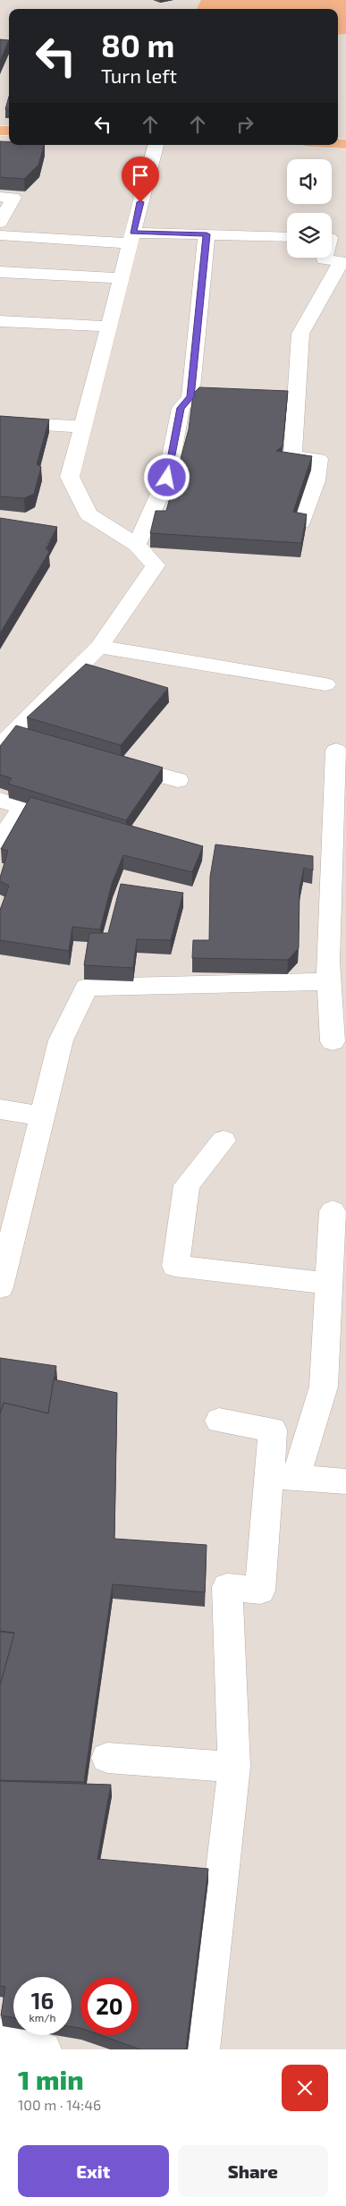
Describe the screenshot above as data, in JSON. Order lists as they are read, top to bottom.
{
  "page": {
    "turn": ["80 m", "Turn left"],
    "speed": "16 km/h",
    "limit": "20",
    "heading": ["1 min", "100 m · 14:46"],
    "buttons": ["Exit", "Share"]
  }
}
